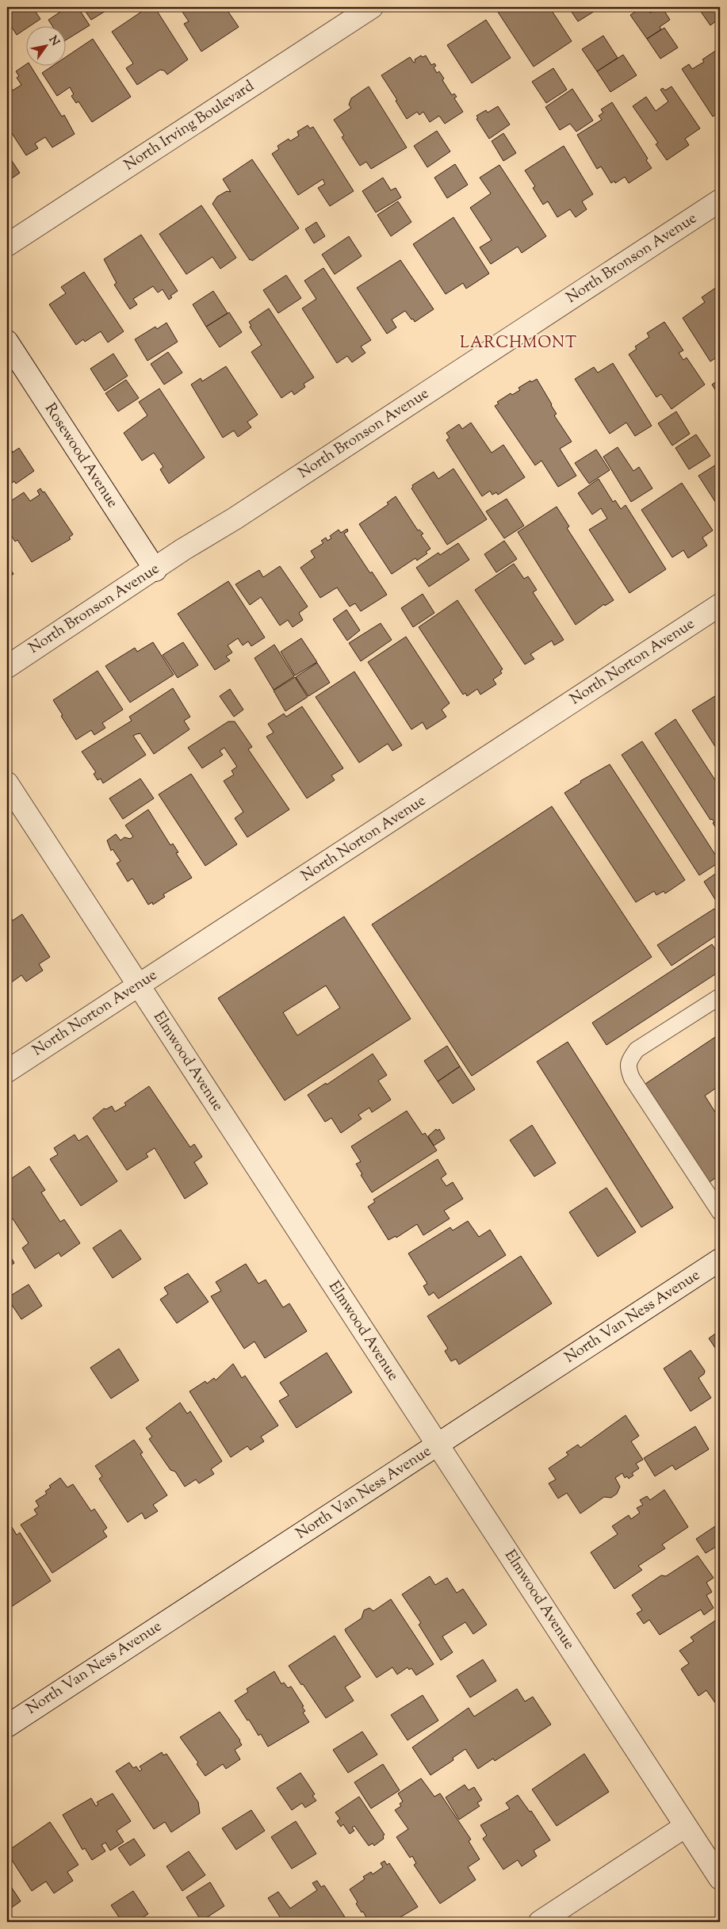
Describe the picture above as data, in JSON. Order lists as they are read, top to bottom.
{
  "streets": {
    "street": [
      "North Irving Boulevard",
      "North Bronson Avenue",
      "Rosewood Avenue",
      "North Norton Avenue",
      "Elmwood Avenue",
      "North Van Ness Avenue"
    ]
  },
  "crossings": [
    ["North Bronson Avenue", "Rosewood Avenue"],
    ["North Norton Avenue", "Elmwood Avenue"],
    ["Elmwood Avenue", "North Van Ness Avenue"]
  ],
  "districts": ["LARCHMONT"],
  "north": "top right"
}
